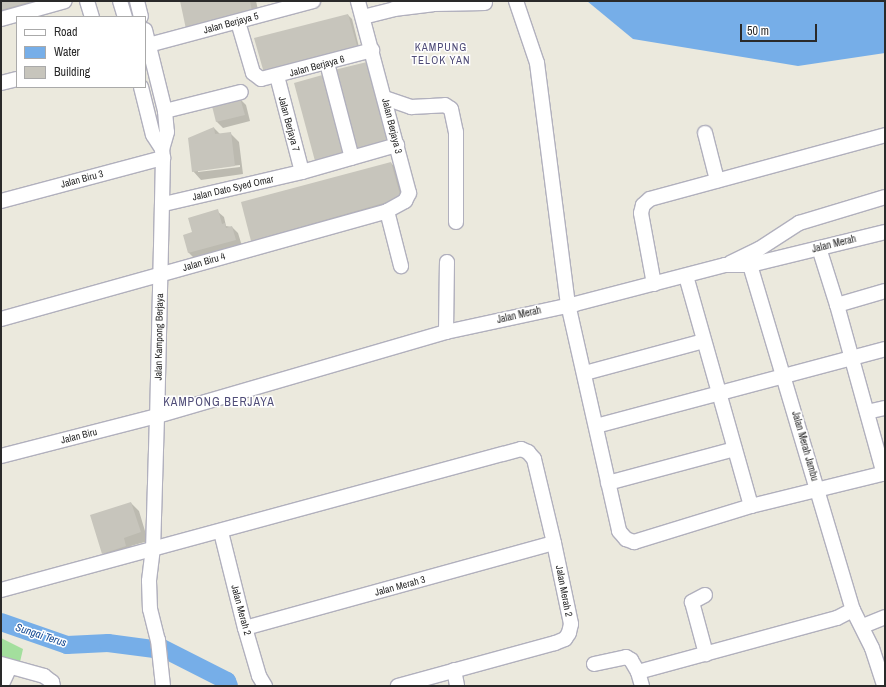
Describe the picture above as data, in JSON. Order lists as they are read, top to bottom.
{
  "streets": {
    "street": [
      "Jalan Berjaya 5",
      "Jalan Berjaya 6",
      "Jalan Berjaya 7",
      "Jalan Berjaya 3",
      "Jalan Biru 3",
      "Jalan Dato Syed Omar",
      "Jalan Merah",
      "Jalan Biru 4",
      "Jalan Kampong Berjaya",
      "Jalan Biru",
      "Jalan Merah Jambu",
      "Jalan Merah 3",
      "Jalan Merah 2"
    ]
  },
  "crossings": [
    ["Jalan Berjaya 5", "Jalan Berjaya 6"],
    ["Jalan Berjaya 5", "Jalan Kampong Berjaya"],
    ["Jalan Berjaya 6", "Jalan Berjaya 7"],
    ["Jalan Berjaya 6", "Jalan Berjaya 3"],
    ["Jalan Berjaya 7", "Jalan Dato Syed Omar"],
    ["Jalan Berjaya 3", "Jalan Dato Syed Omar"],
    ["Jalan Berjaya 3", "Jalan Biru 4"],
    ["Jalan Biru 3", "Jalan Kampong Berjaya"],
    ["Jalan Dato Syed Omar", "Jalan Kampong Berjaya"],
    ["Jalan Merah", "Jalan Kampong Berjaya"],
    ["Jalan Merah", "Jalan Biru"],
    ["Jalan Merah", "Jalan Merah Jambu"],
    ["Jalan Biru 4", "Jalan Kampong Berjaya"],
    ["Jalan Kampong Berjaya", "Jalan Biru"],
    ["Jalan Merah 3", "Jalan Merah 2"]
  ],
  "districts": ["KAMPUNG TELOK YAN", "KAMPONG BERJAYA"],
  "water": ["Sungai Terus"],
  "legend": ["Road", "Water", "Building"],
  "scale_bar": "50 m"
}
